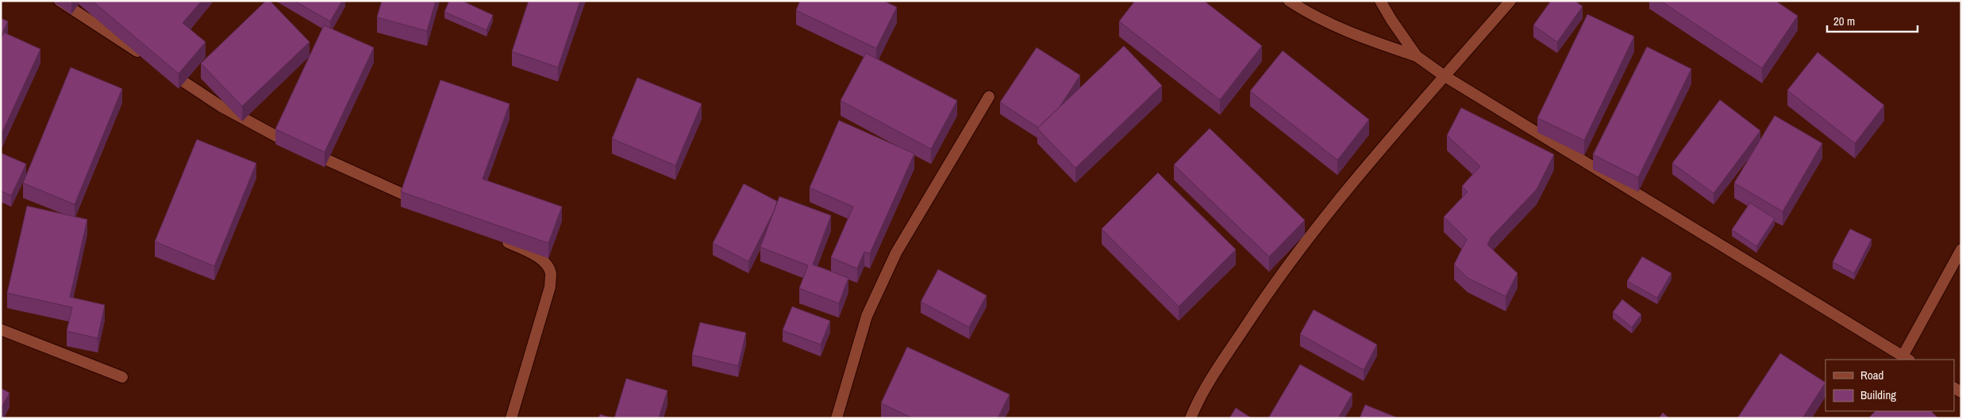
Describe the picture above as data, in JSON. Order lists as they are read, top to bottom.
{
  "legend": ["Road", "Building"],
  "scale_bar": "20 m"
}
